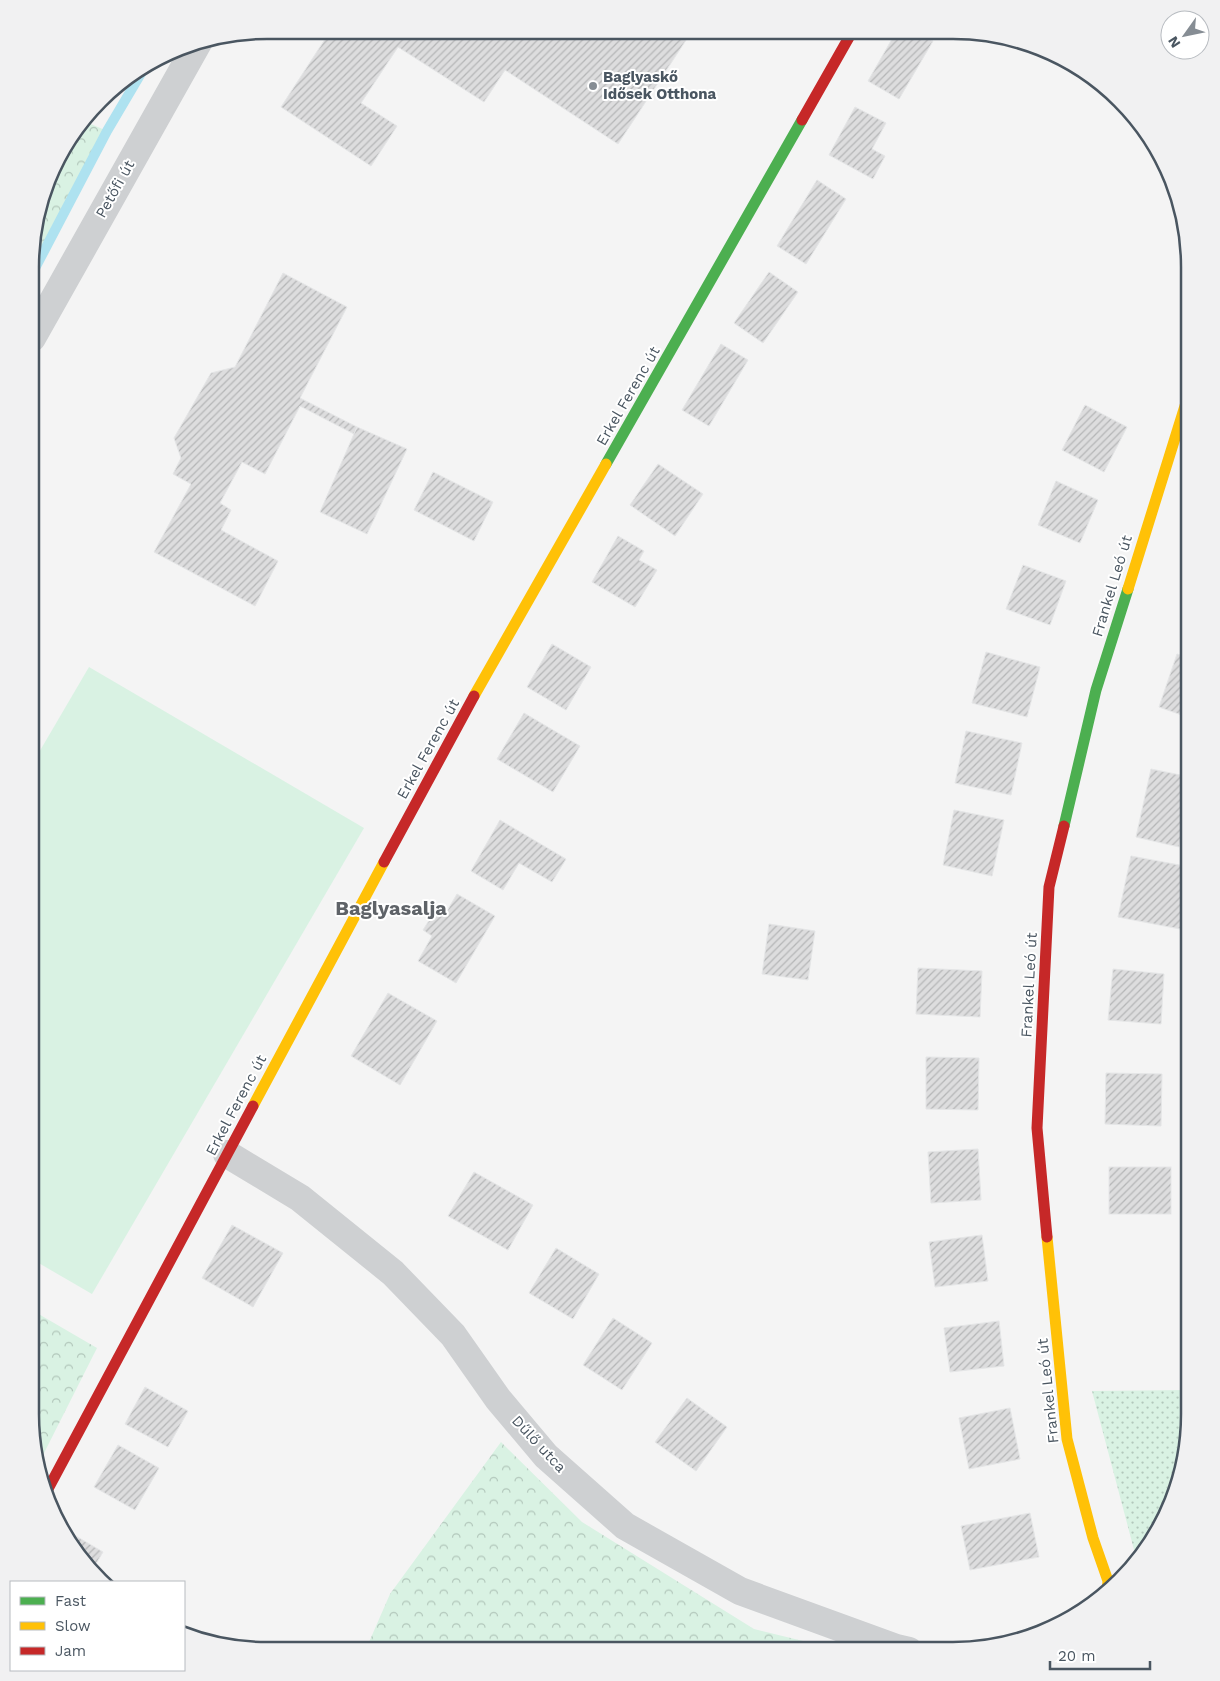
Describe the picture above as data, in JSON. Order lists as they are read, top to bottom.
{
  "streets": {
    "street": [
      "Petőfi út",
      "Erkel Ferenc út",
      "Frankel Leó út",
      "Dűlő utca"
    ]
  },
  "crossings": [
    ["Erkel Ferenc út", "Dűlő utca"]
  ],
  "districts": ["Baglyasalja"],
  "places": ["Baglyaskő Idősek Otthona"],
  "legend": ["Fast", "Slow", "Jam"],
  "scale_bar": "20 m",
  "north": "bottom left"
}
